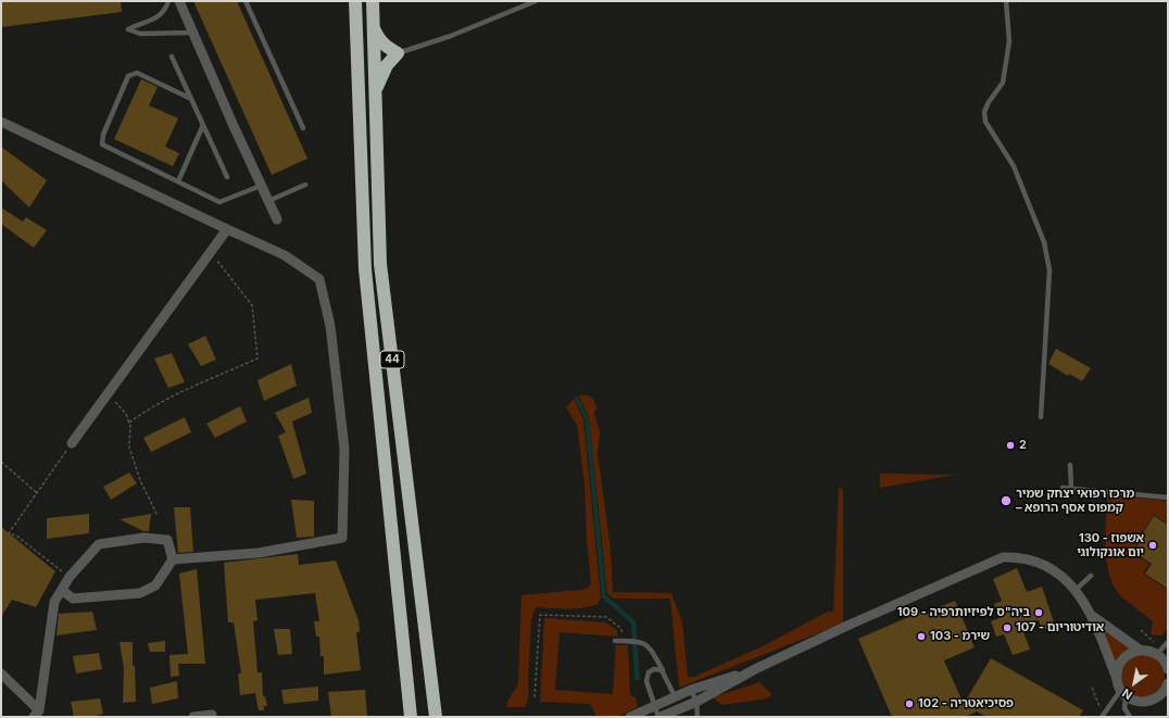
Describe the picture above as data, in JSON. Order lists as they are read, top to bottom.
{
  "streets": {
    "highway": ["44"]
  },
  "places": [
    "2",
    "מרכז רפואי יצחק שמיר – קמפוס אסף הרופא",
    "130 - אשפוז יום אונקולוגי",
    "109 - ביה\"ס לפיזיותרפיה",
    "107 - אודיטוריום",
    "103 - שירמ",
    "102 - פסיכיאטריה"
  ],
  "north": "bottom left"
}
